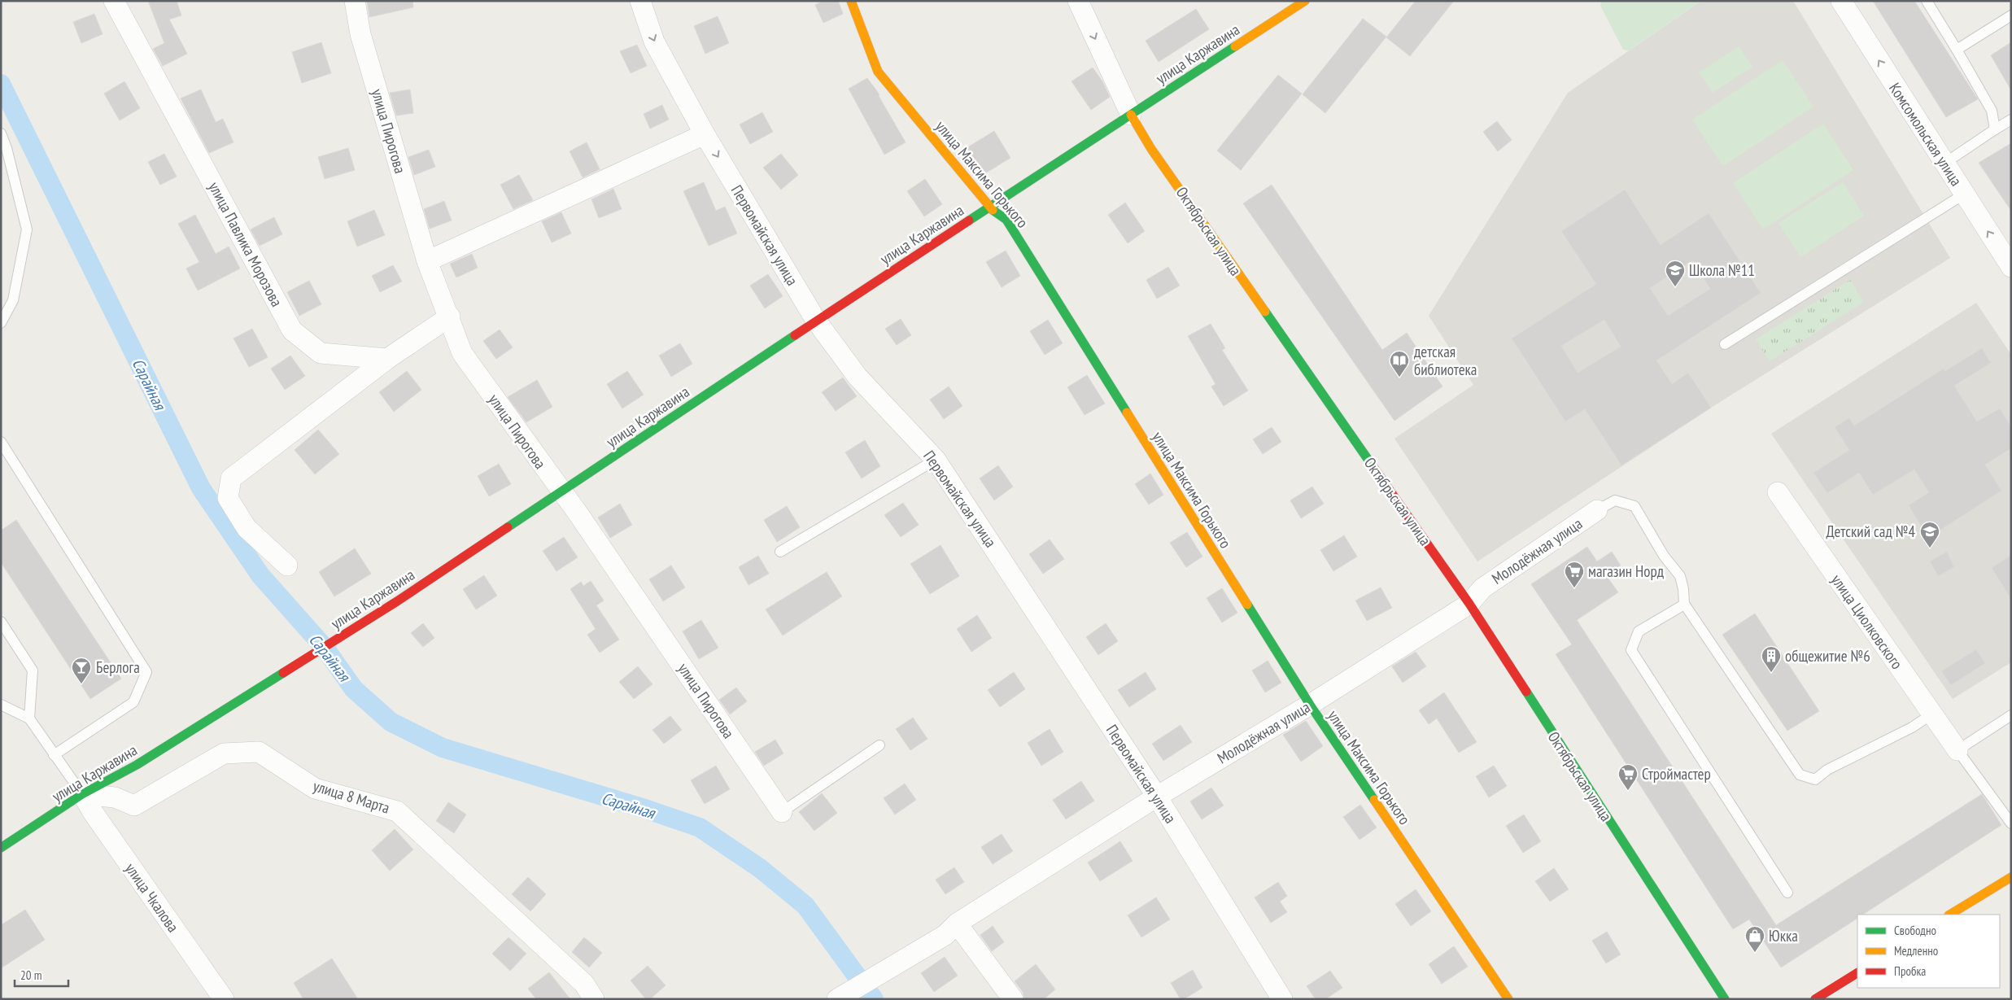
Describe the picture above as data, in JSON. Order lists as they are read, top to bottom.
{
  "streets": {
    "street": [
      "улица Каржавина",
      "улица Пирогова",
      "Комсомольская улица",
      "улица Максима Горького",
      "Октябрьская улица",
      "Первомайская улица",
      "улица Павлика Морозова",
      "Молодёжная улица",
      "улица Циолковского",
      "улица 8 Марта",
      "улица Чкалова"
    ]
  },
  "crossings": [
    ["улица Каржавина", "улица Пирогова"],
    ["улица Каржавина", "улица Максима Горького"],
    ["улица Каржавина", "Октябрьская улица"],
    ["улица Каржавина", "Первомайская улица"],
    ["улица Каржавина", "улица 8 Марта"],
    ["улица Каржавина", "улица Чкалова"],
    ["улица Максима Горького", "Молодёжная улица"],
    ["Октябрьская улица", "Молодёжная улица"],
    ["Первомайская улица", "Молодёжная улица"],
    ["улица 8 Марта", "улица Чкалова"]
  ],
  "one_way": ["Комсомольская улица"],
  "water": ["Сарайная"],
  "places": {
    "school or university": ["Школа №11", "Детский сад №4"],
    "library": ["детская библиотека"],
    "supermarket": ["магазин Норд", "Строймастер"],
    "building": ["общежитие №6"],
    "bar": ["Берлога"],
    "shop": ["Юкка"]
  },
  "legend": ["Свободно", "Медленно", "Пробка"],
  "scale_bar": "20 m"
}
